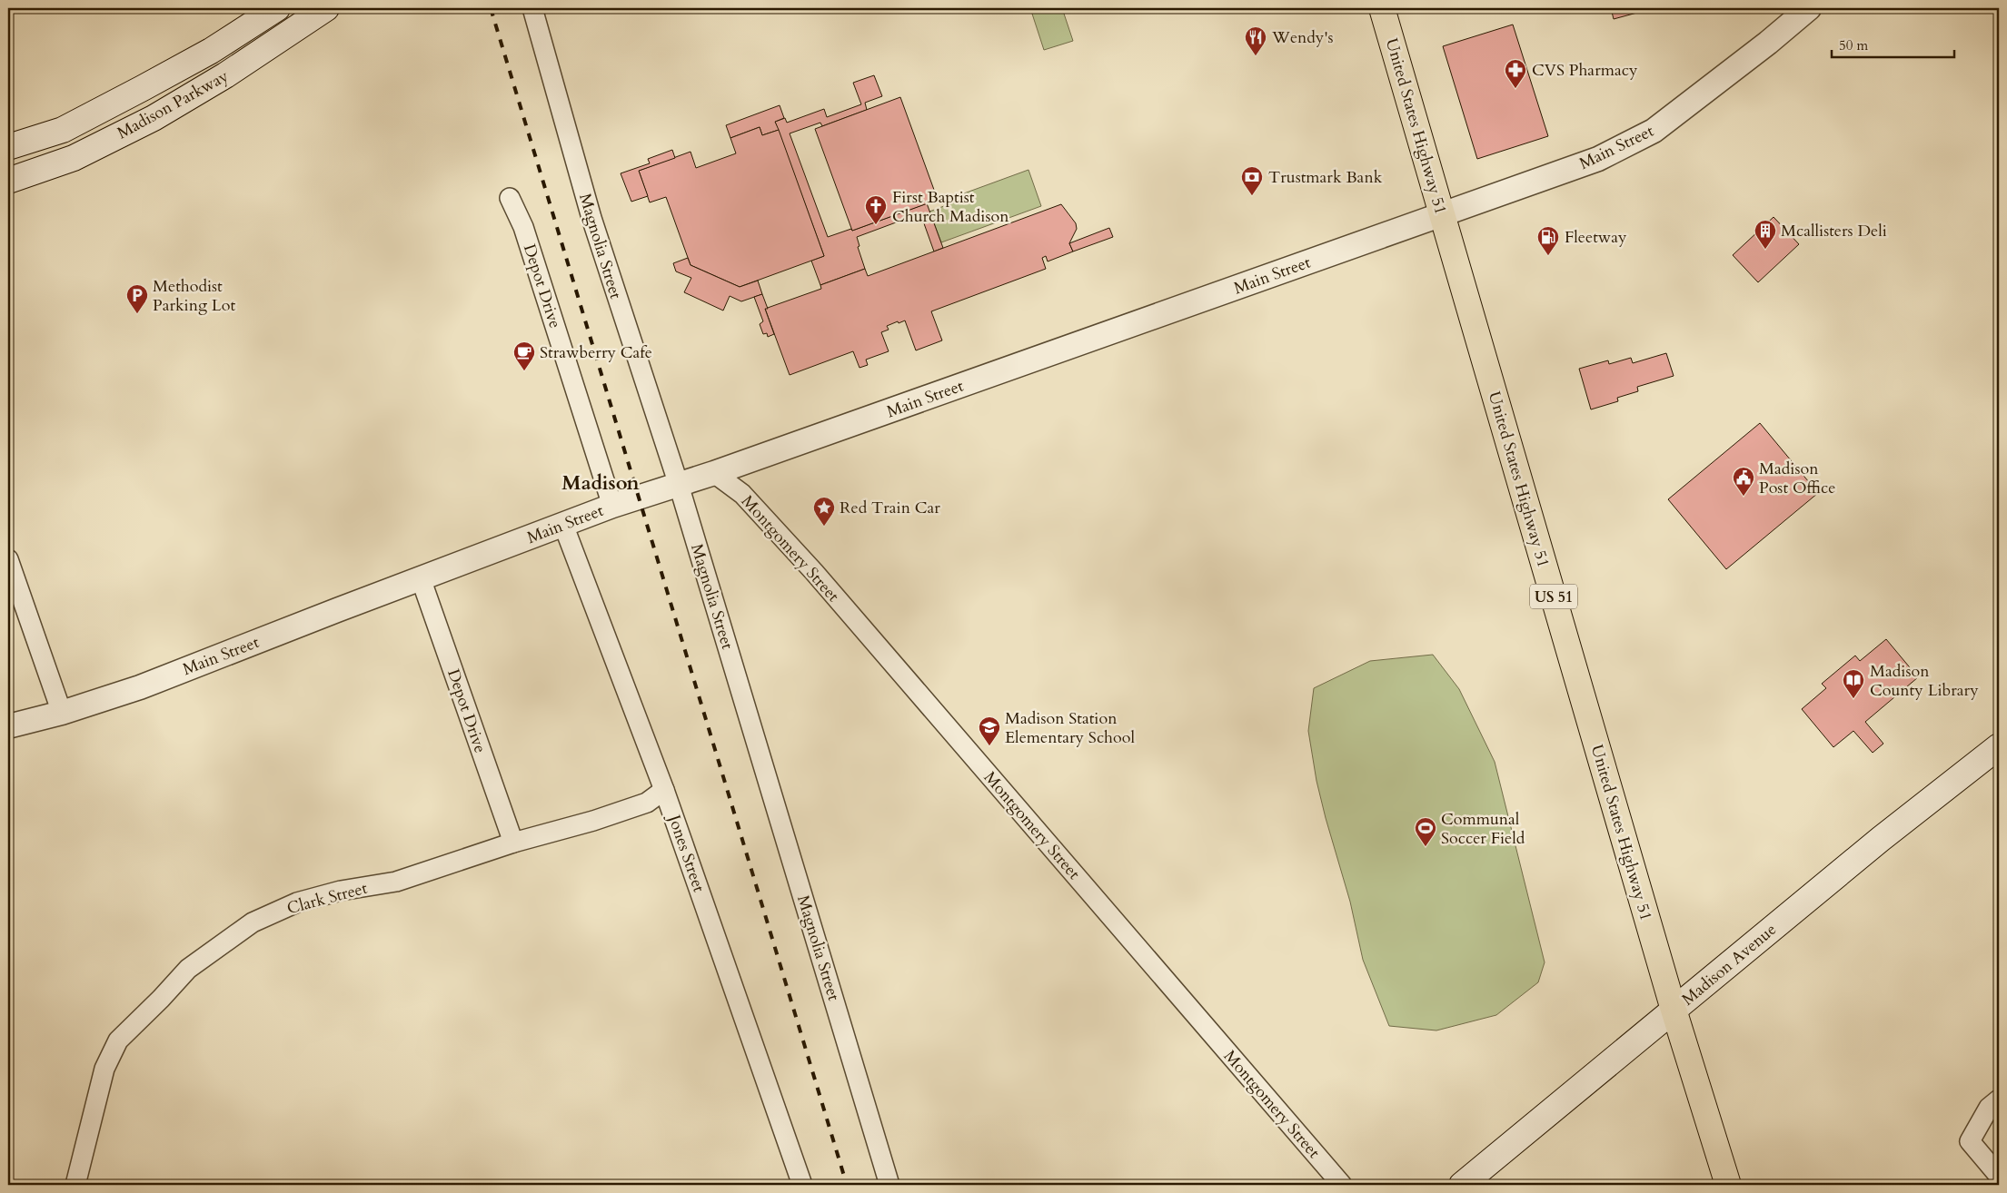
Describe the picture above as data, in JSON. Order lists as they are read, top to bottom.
{
  "streets": {
    "main road": [
      "Madison Parkway",
      "United States Highway 51",
      "US 51",
      "Madison Avenue"
    ],
    "street": [
      "Main Street",
      "Magnolia Street",
      "Depot Drive",
      "Montgomery Street",
      "Jones Street",
      "Clark Street"
    ]
  },
  "crossings": [
    ["United States Highway 51", "Main Street"],
    ["United States Highway 51", "Madison Avenue"],
    ["Main Street", "Magnolia Street"],
    ["Main Street", "Depot Drive"],
    ["Main Street", "Montgomery Street"],
    ["Main Street", "Jones Street"],
    ["Depot Drive", "Clark Street"],
    ["Jones Street", "Clark Street"]
  ],
  "districts": ["Madison"],
  "places": {
    "restaurant": ["Wendy's"],
    "pharmacy": ["CVS Pharmacy"],
    "bank": ["Trustmark Bank"],
    "church": ["First Baptist Church Madison"],
    "building": ["Mcallisters Deli"],
    "fuel station": ["Fleetway"],
    "parking": ["Methodist Parking Lot"],
    "cafe": ["Strawberry Cafe"],
    "public building": ["Madison Post Office"],
    "place": ["Red Train Car"],
    "library": ["Madison County Library"],
    "school or university": ["Madison Station Elementary School"],
    "sports": ["Communal Soccer Field"]
  },
  "scale_bar": "50 m"
}
